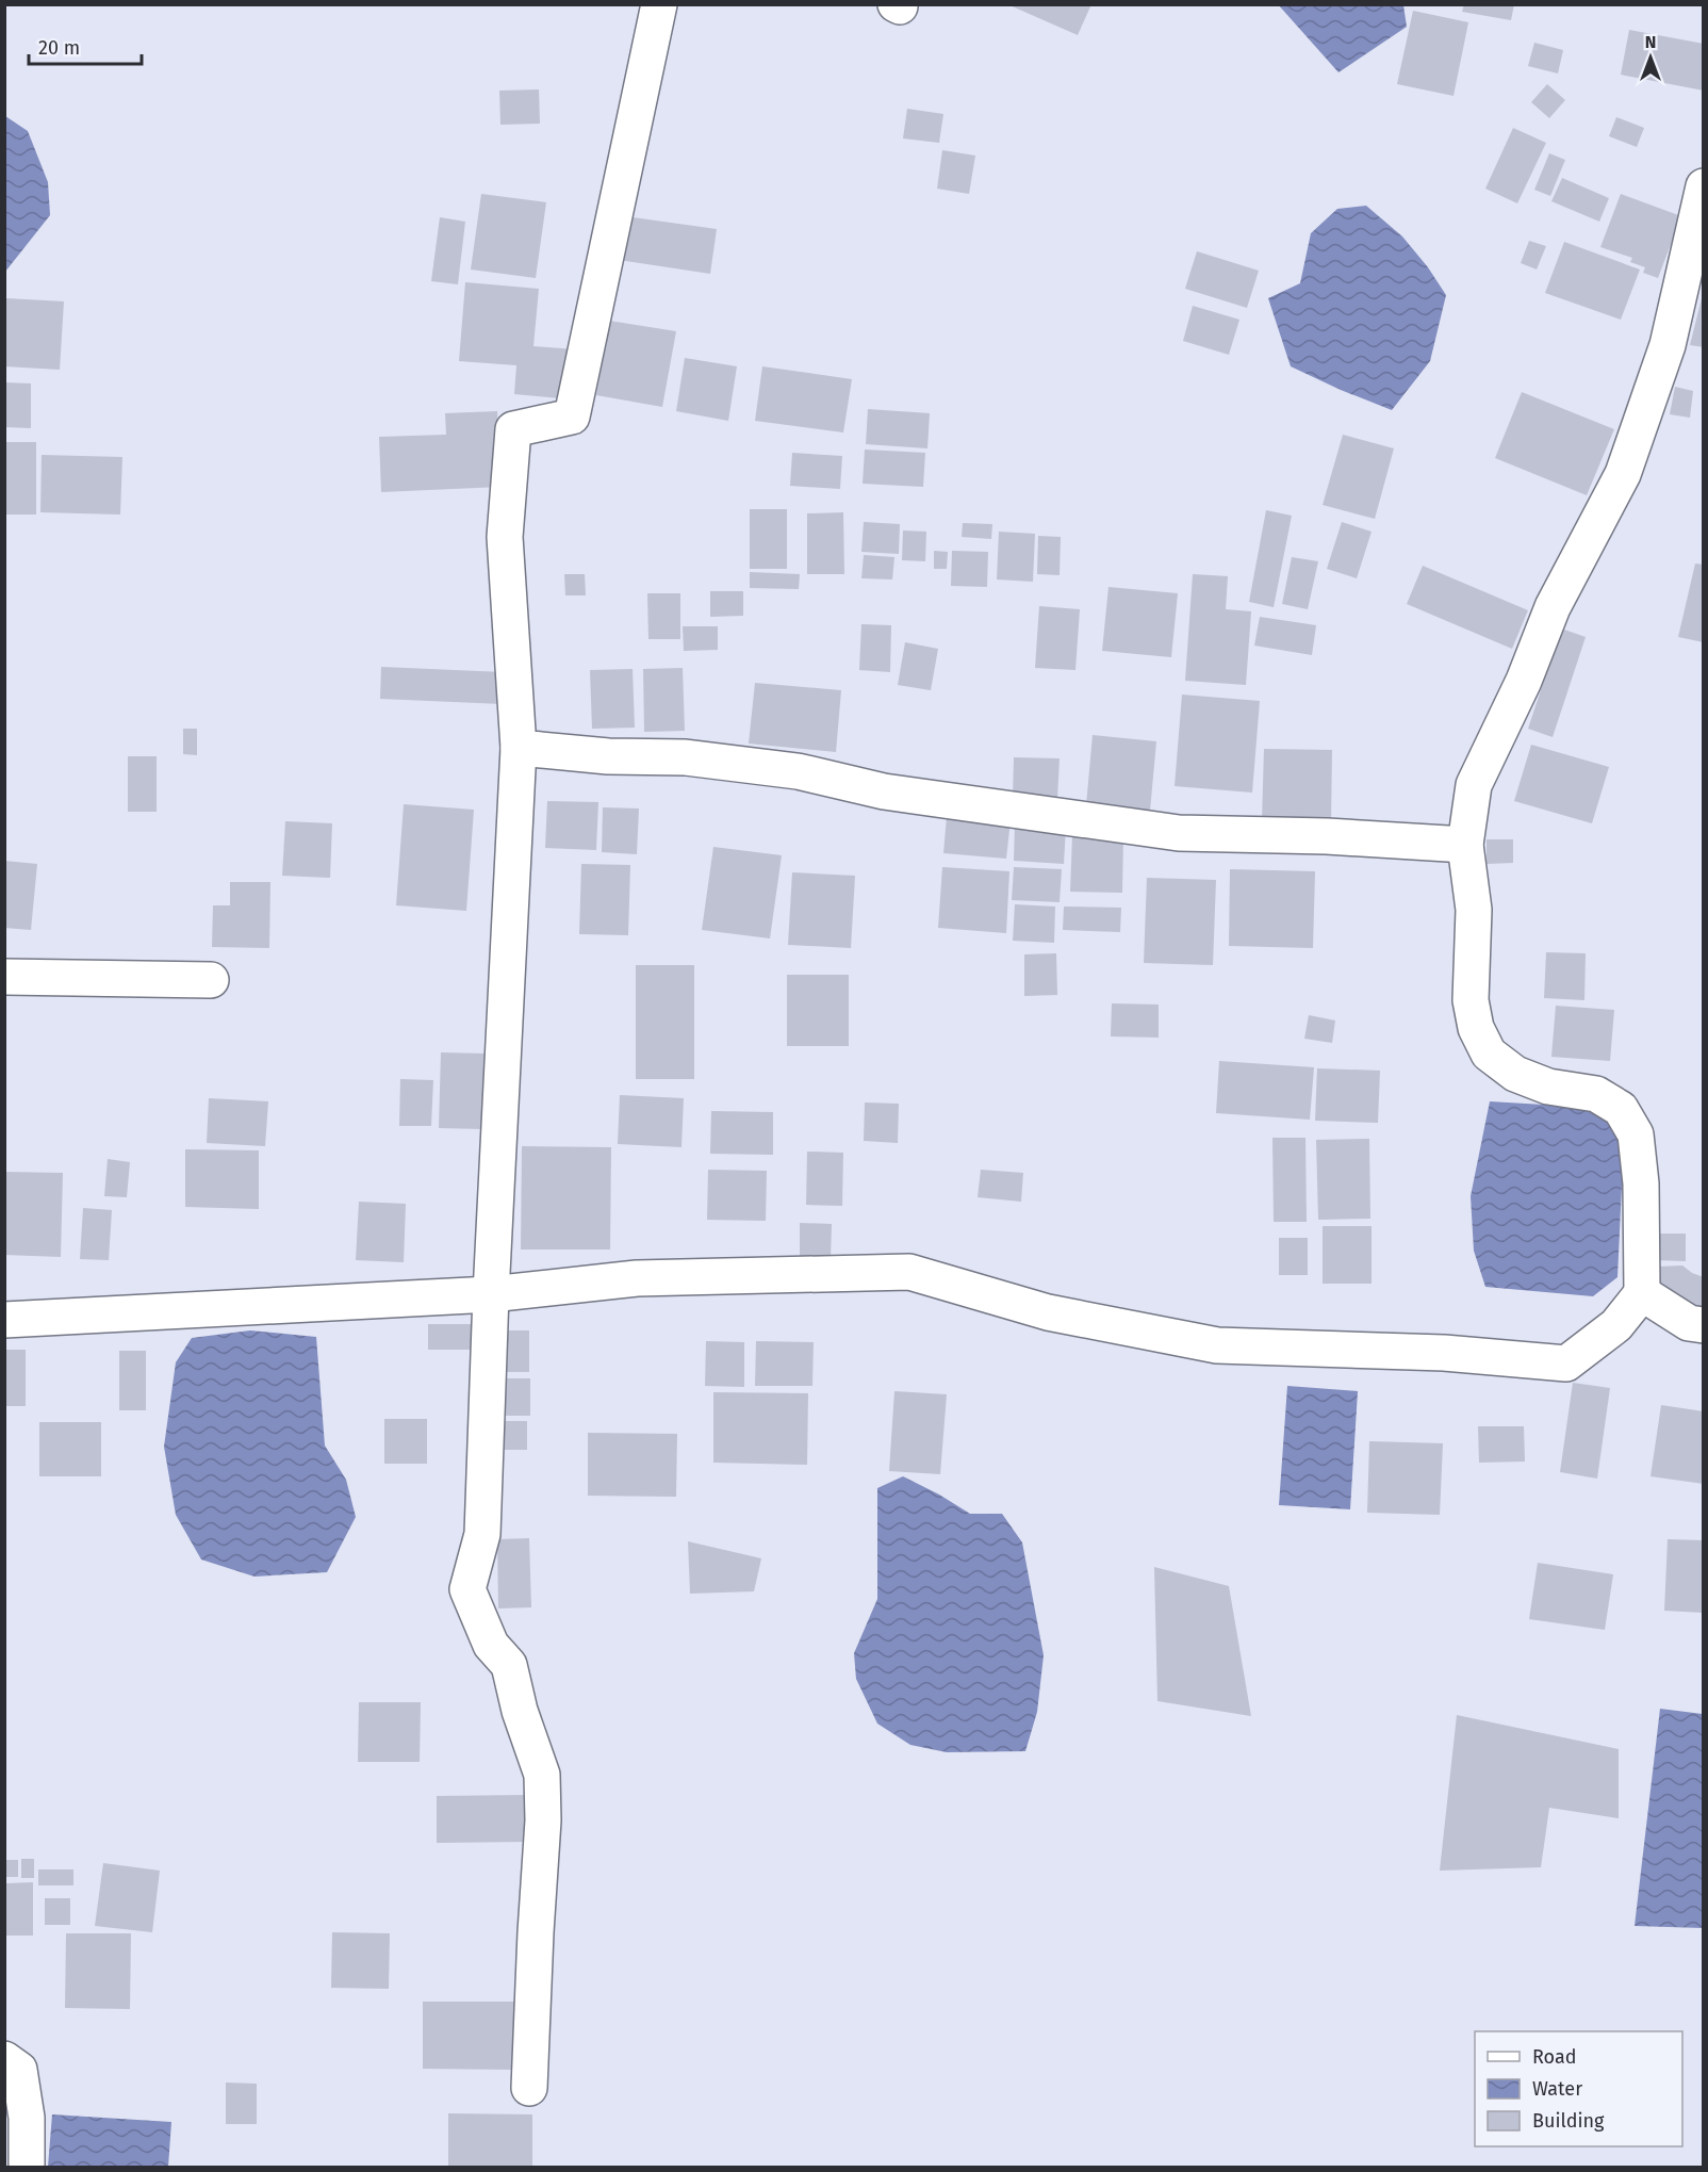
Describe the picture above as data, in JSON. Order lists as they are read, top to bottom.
{
  "legend": ["Road", "Water", "Building"],
  "scale_bar": "20 m",
  "north": "top"
}
